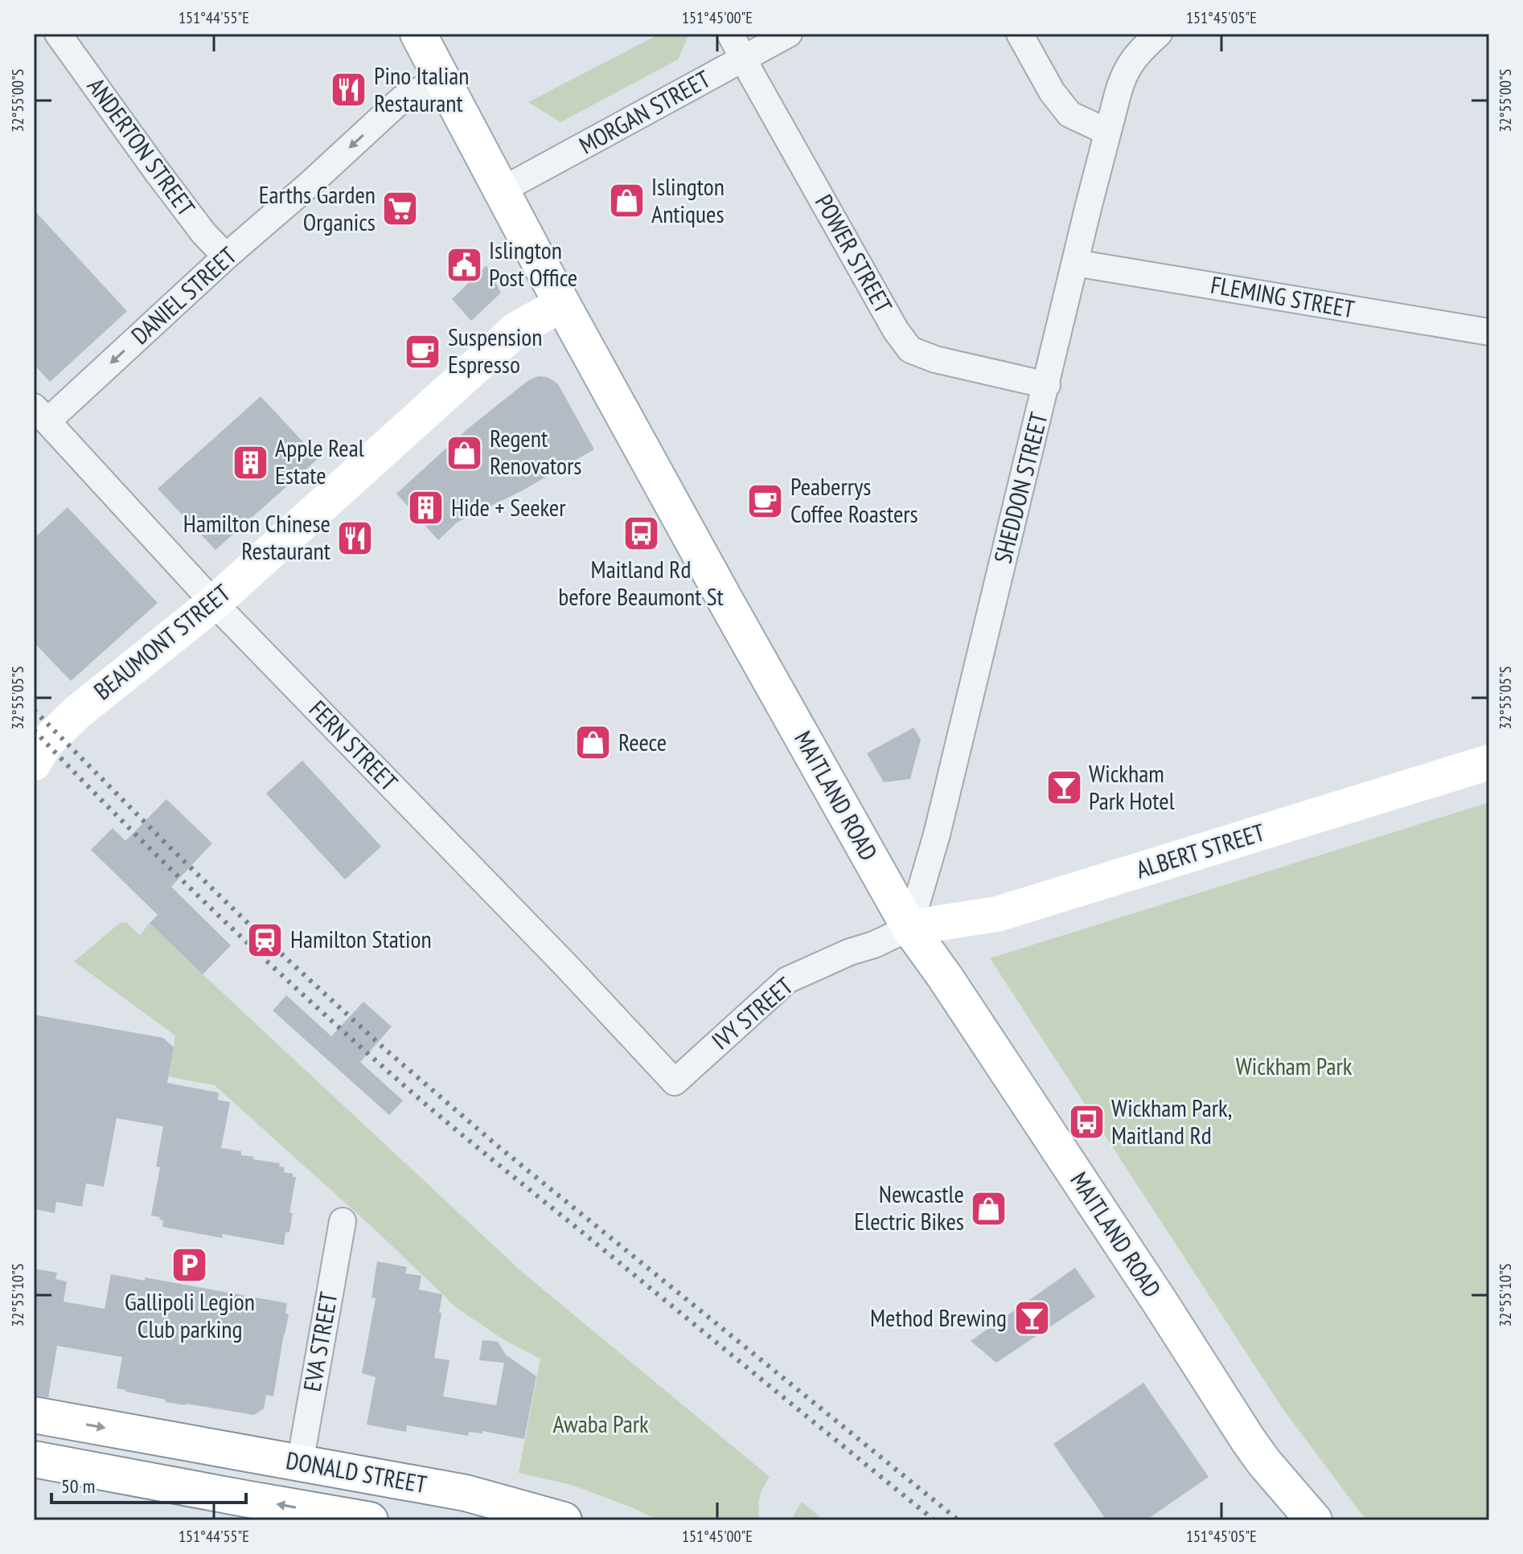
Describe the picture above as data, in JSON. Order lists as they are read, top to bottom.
{
  "streets": {
    "main road": [
      "BEAUMONT STREET",
      "MAITLAND ROAD",
      "ALBERT STREET",
      "DONALD STREET"
    ],
    "street": [
      "MORGAN STREET",
      "ANDERTON STREET",
      "POWER STREET",
      "DANIEL STREET",
      "FLEMING STREET",
      "SHEDDON STREET",
      "FERN STREET",
      "IVY STREET",
      "EVA STREET"
    ]
  },
  "crossings": [
    ["MORGAN STREET", "POWER STREET"],
    ["MORGAN STREET", "MAITLAND ROAD"],
    ["ANDERTON STREET", "DANIEL STREET"],
    ["POWER STREET", "SHEDDON STREET"],
    ["DANIEL STREET", "FERN STREET"],
    ["DANIEL STREET", "MAITLAND ROAD"],
    ["FLEMING STREET", "SHEDDON STREET"],
    ["SHEDDON STREET", "MAITLAND ROAD"],
    ["SHEDDON STREET", "ALBERT STREET"],
    ["SHEDDON STREET", "IVY STREET"],
    ["BEAUMONT STREET", "FERN STREET"],
    ["BEAUMONT STREET", "MAITLAND ROAD"],
    ["FERN STREET", "IVY STREET"],
    ["MAITLAND ROAD", "ALBERT STREET"],
    ["MAITLAND ROAD", "IVY STREET"],
    ["ALBERT STREET", "IVY STREET"],
    ["EVA STREET", "DONALD STREET"]
  ],
  "one_way": ["DANIEL STREET"],
  "parks": ["Wickham Park", "Awaba Park"],
  "places": {
    "restaurant": ["Pino Italian Restaurant", "Hamilton Chinese Restaurant"],
    "shop": [
      "Islington Antiques",
      "Regent Renovators",
      "Reece",
      "Newcastle Electric Bikes"
    ],
    "supermarket": ["Earths Garden Organics"],
    "public building": ["Islington Post Office"],
    "cafe": ["Suspension Espresso", "Peaberrys Coffee Roasters"],
    "building": ["Apple Real Estate", "Hide + Seeker"],
    "bus stop": ["Maitland Rd before Beaumont St", "Wickham Park, Maitland Rd"],
    "bar": ["Wickham Park Hotel", "Method Brewing"],
    "station": ["Hamilton Station"],
    "parking": ["Gallipoli Legion Club parking"]
  },
  "scale_bar": "50 m",
  "coordinates": [
    "151°44'55\"E",
    "151°45'00\"E",
    "151°45'05\"E",
    "32°55'00\"S",
    "32°55'05\"S",
    "32°55'10\"S"
  ]
}
